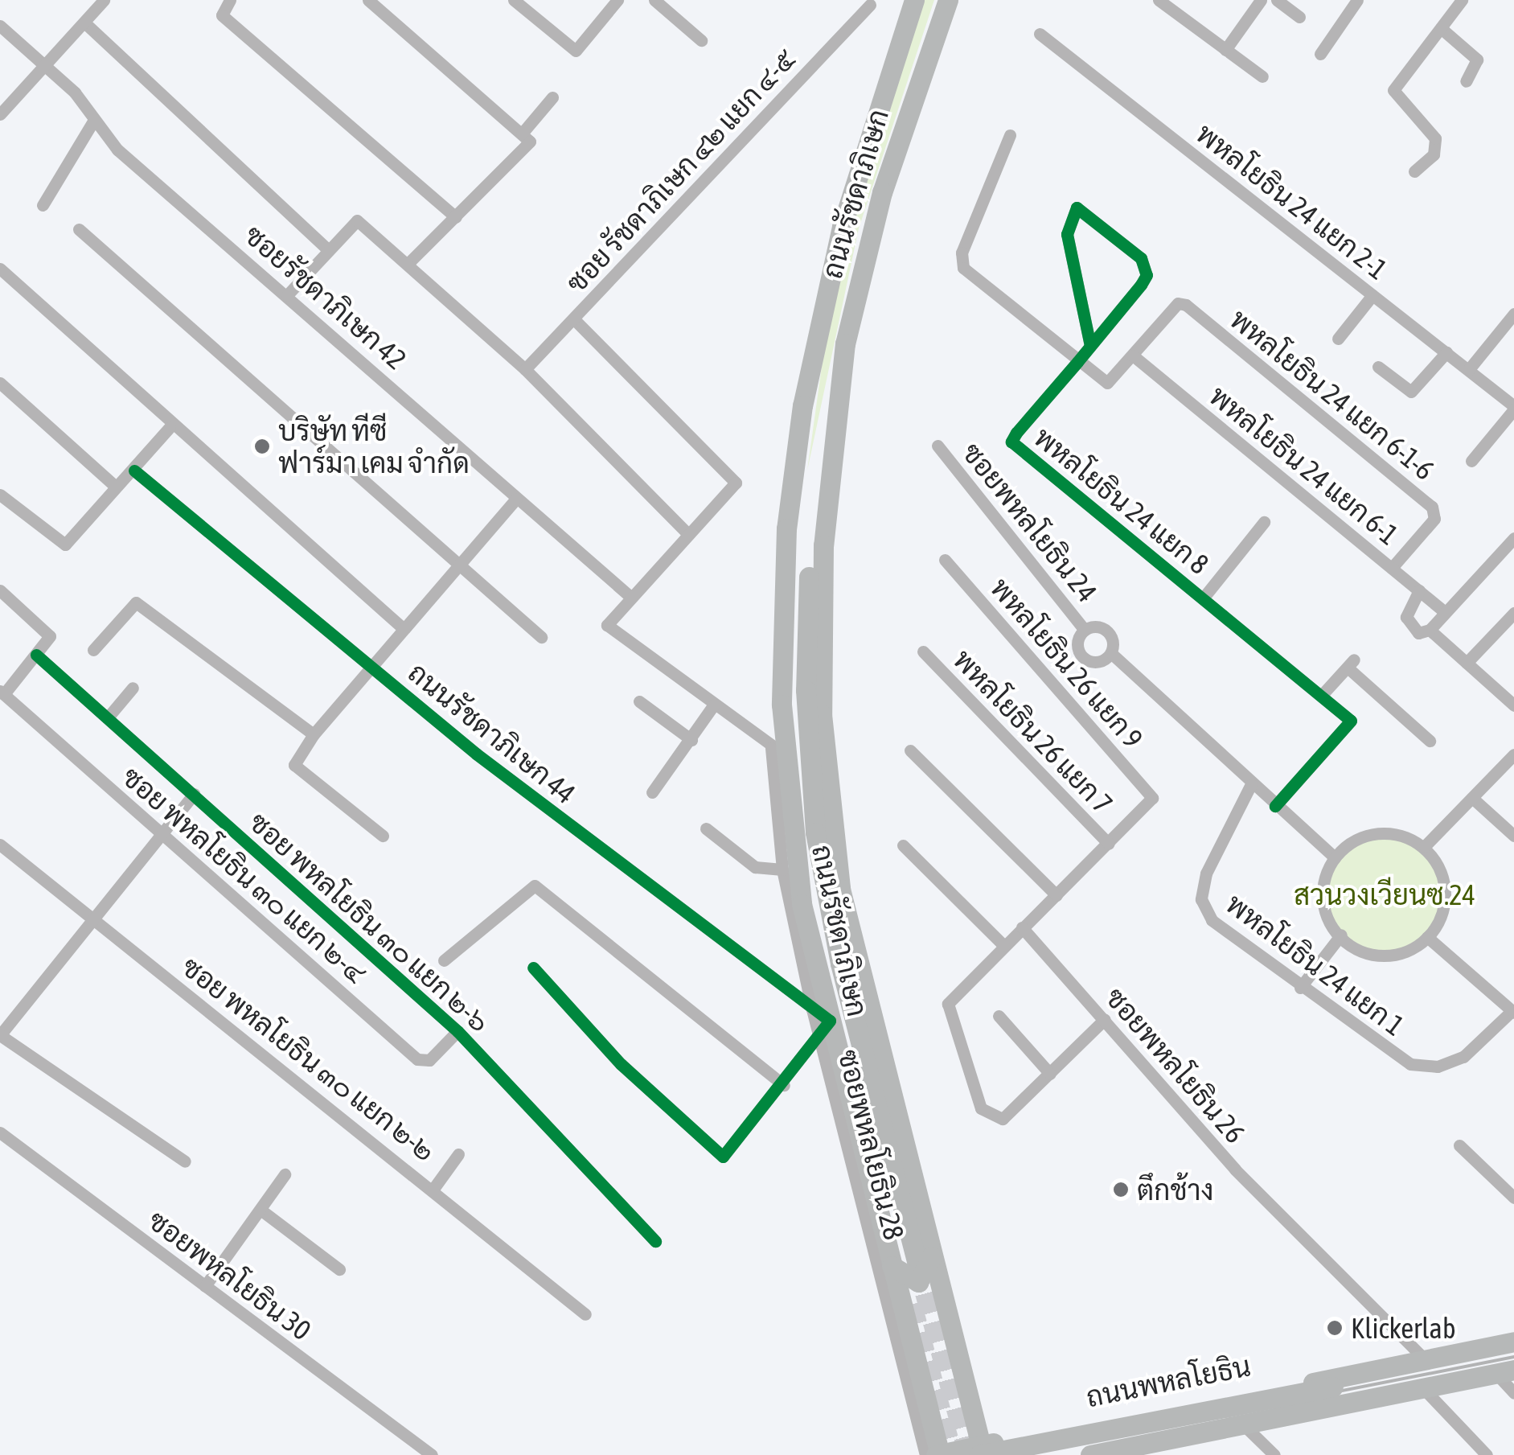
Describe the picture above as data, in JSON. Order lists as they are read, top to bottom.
{
  "streets": {
    "main road": ["ถนนรัชดาภิเษก", "ถนนพหลโยธิน"],
    "street": [
      "ซอย รัชดาภิเษก ๔๒ แยก ๔-๕",
      "พหลโยธิน 24 แยก 2-1",
      "ซอยรัชดาภิเษก 42",
      "พหลโยธิน 24 แยก 6-1-6",
      "พหลโยธิน 24 แยก 6-1",
      "พหลโยธิน 24 แยก 8",
      "ซอยพหลโยธิน 24",
      "พหลโยธิน 26 แยก 9",
      "พหลโยธิน 26 แยก 7",
      "ถนนรัชดาภิเษก 44",
      "ซอย พหลโยธิน ๓๐ แยก ๒-๔",
      "ซอย พหลโยธิน ๓๐ แยก ๒-๖",
      "พหลโยธิน 24 แยก 1",
      "ซอย พหลโยธิน ๓๐ แยก ๒-๒",
      "ซอยพหลโยธิน 26",
      "ซอยพหลโยธิน 28",
      "ซอยพหลโยธิน 30"
    ]
  },
  "crossings": [
    ["ถนนรัชดาภิเษก", "ถนนรัชดาภิเษก 44"],
    ["ถนนรัชดาภิเษก", "ซอยพหลโยธิน 28"],
    ["ถนนรัชดาภิเษก", "ถนนพหลโยธิน"],
    ["พหลโยธิน 24 แยก 6-1-6", "พหลโยธิน 24 แยก 6-1"],
    ["พหลโยธิน 24 แยก 8", "ซอยพหลโยธิน 24"],
    ["ซอยพหลโยธิน 24", "พหลโยธิน 24 แยก 1"],
    ["พหลโยธิน 26 แยก 9", "พหลโยธิน 26 แยก 7"],
    ["ถนนรัชดาภิเษก 44", "ซอยพหลโยธิน 28"],
    ["ซอย พหลโยธิน ๓๐ แยก ๒-๔", "ซอย พหลโยธิน ๓๐ แยก ๒-๖"],
    ["ซอยพหลโยธิน 26", "ถนนพหลโยธิน"]
  ],
  "parks": ["สวนวงเวียนซ.24"],
  "places": ["บริษัท ทีซี ฟาร์มา เคม จำกัด", "ตึกช้าง", "Klickerlab"]
}
